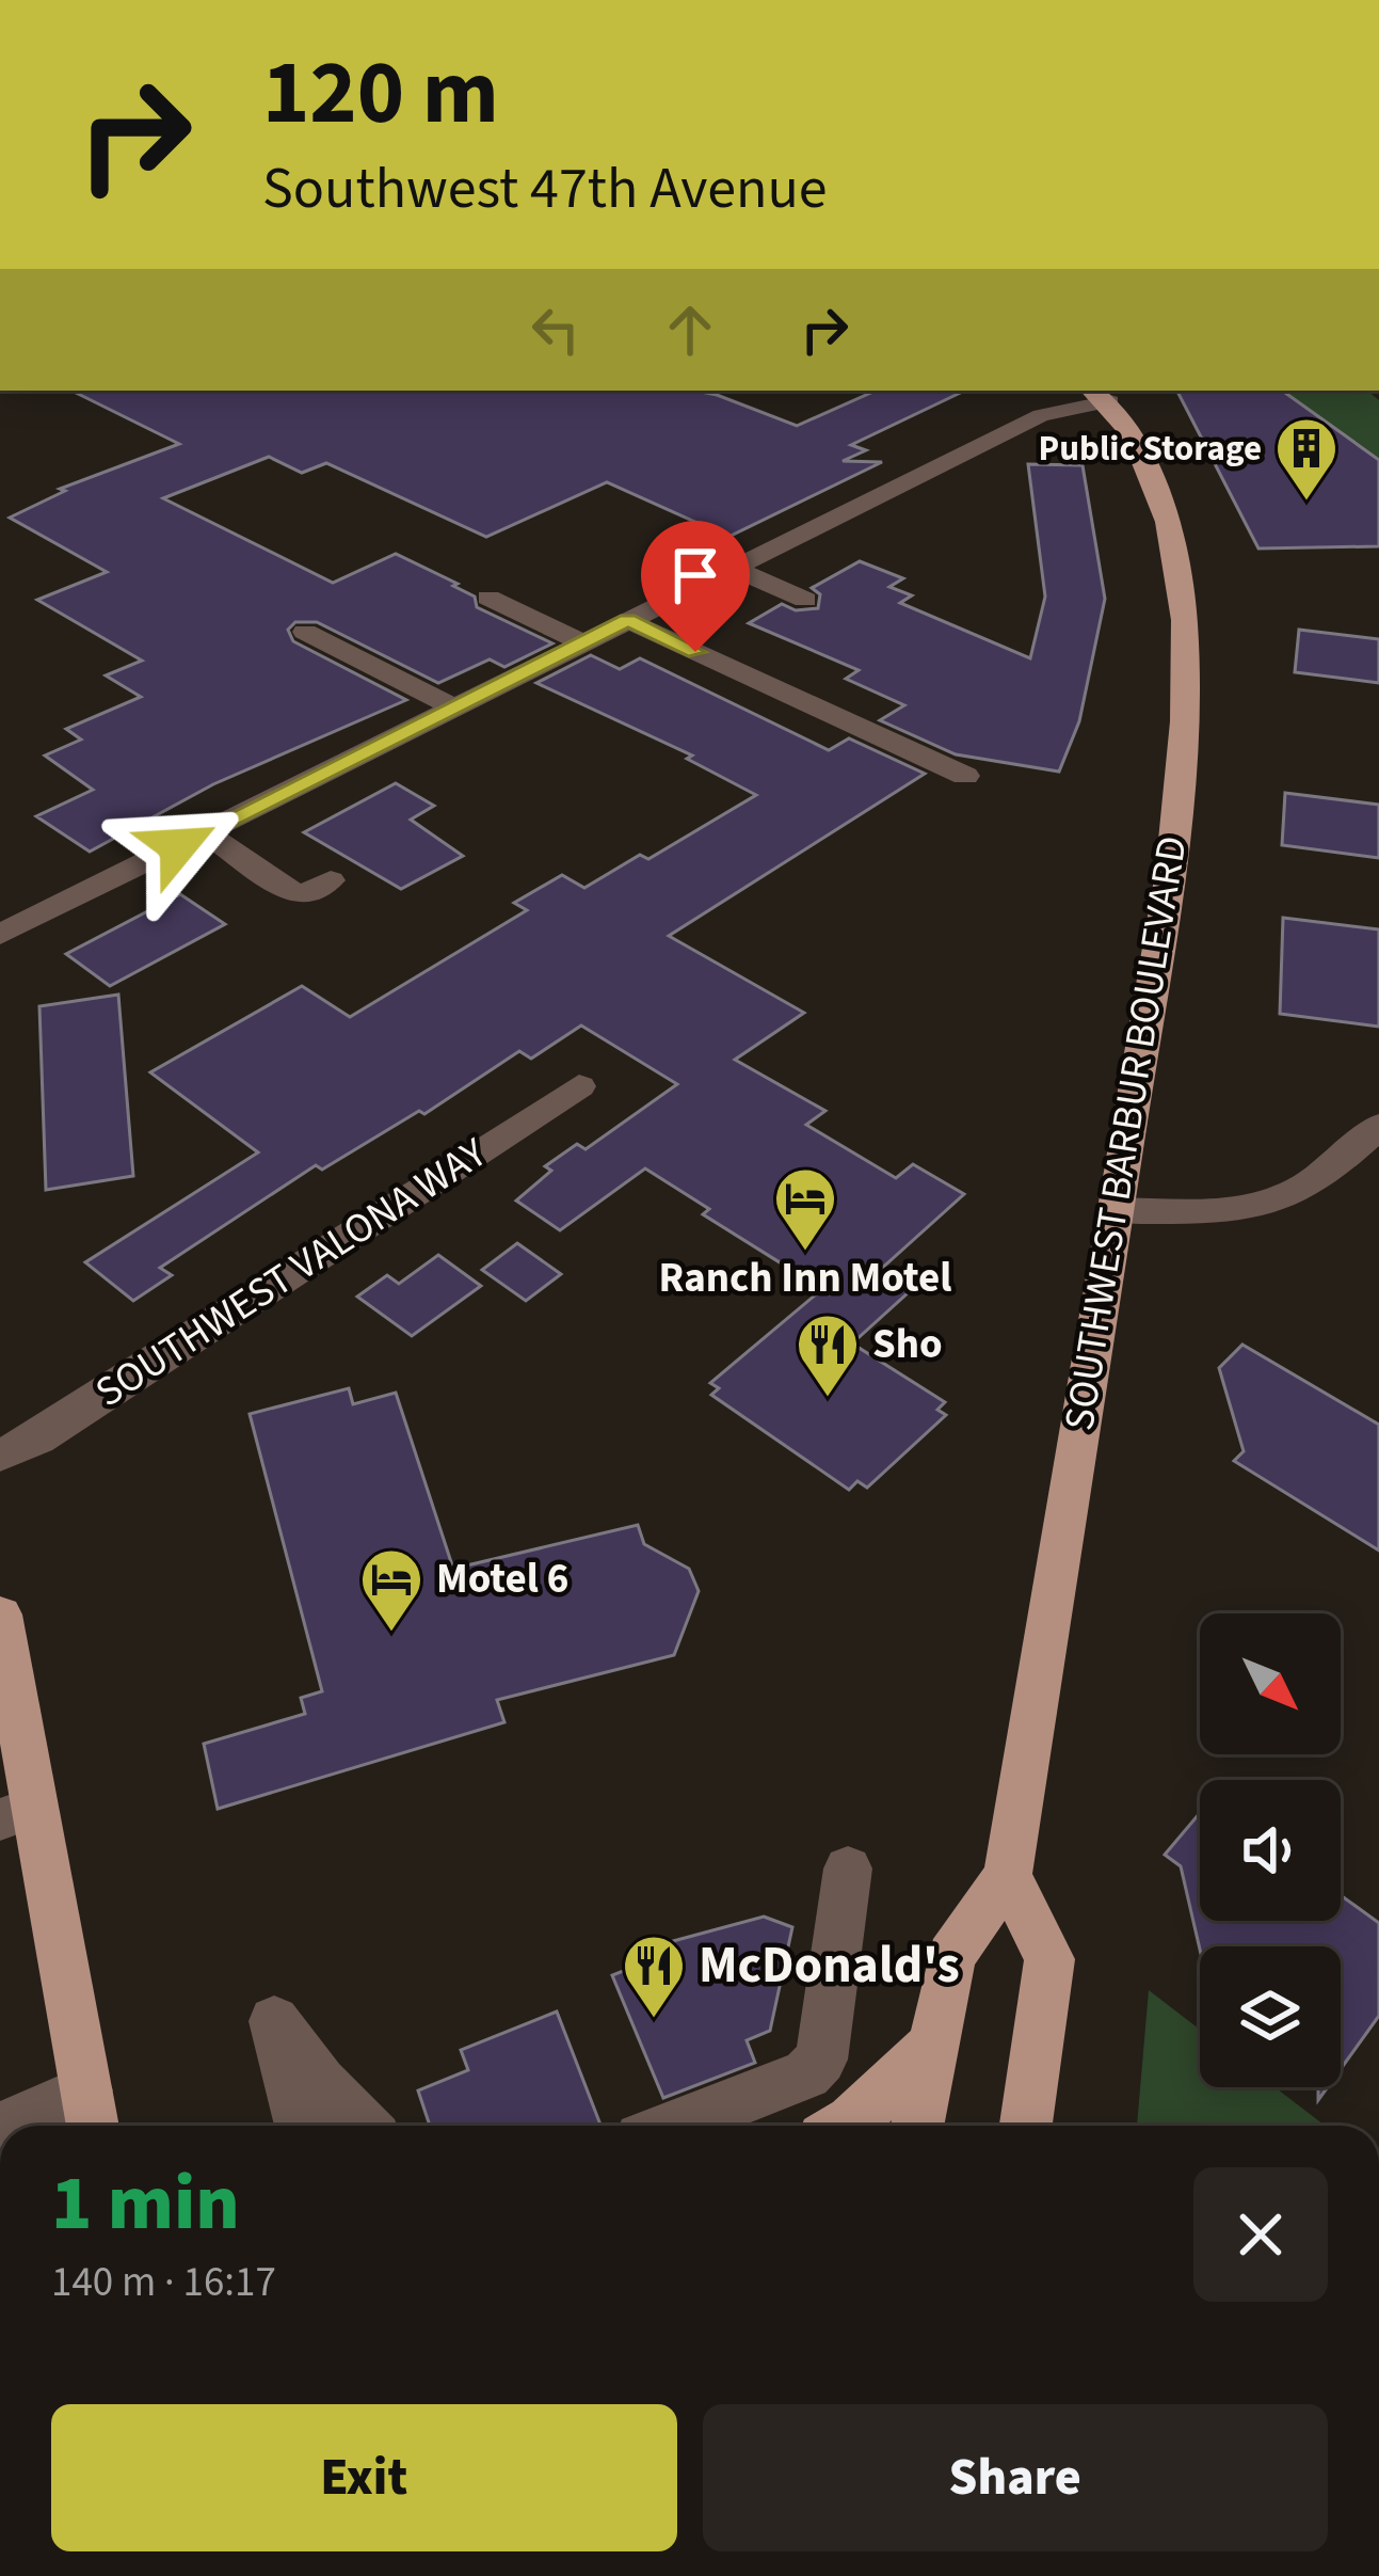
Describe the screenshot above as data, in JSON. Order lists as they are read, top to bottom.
{
  "streets": {
    "main road": ["SOUTHWEST BARBUR BOULEVARD"],
    "street": ["SOUTHWEST VALONA WAY"]
  },
  "places": {
    "building": ["Public Storage"],
    "hotel": ["Ranch Inn Motel", "Motel 6"],
    "restaurant": ["Sho", "McDonald's"]
  },
  "north": "bottom right",
  "page": {
    "turn": ["120 m", "Southwest 47th Avenue"],
    "heading": ["1 min", "140 m · 16:17"],
    "buttons": ["Exit", "Share"]
  }
}
